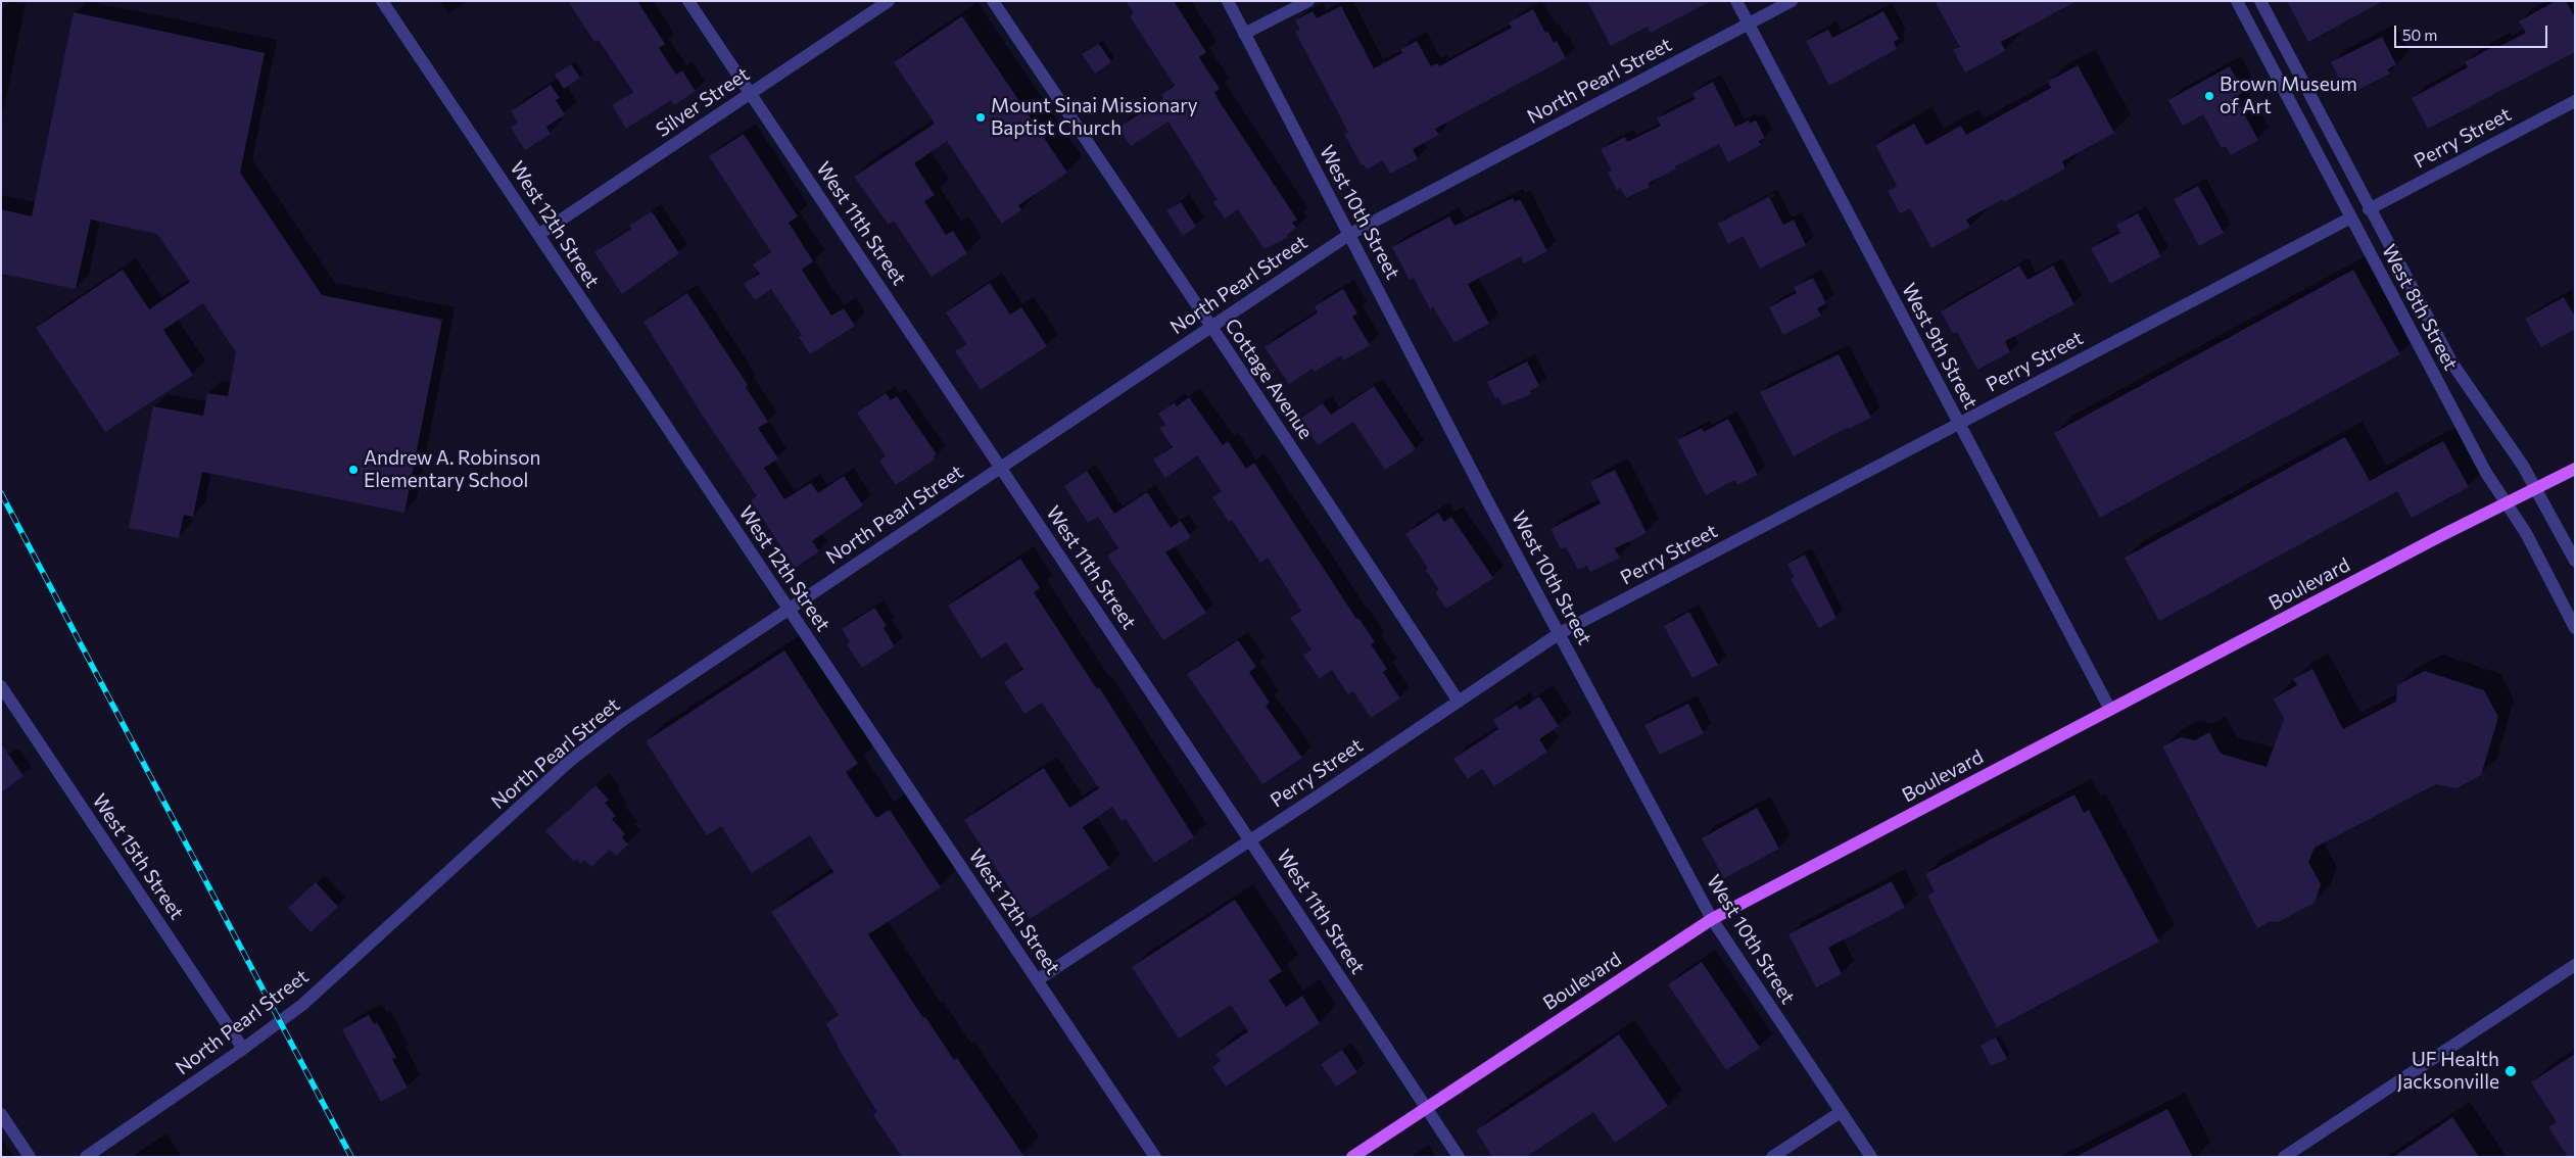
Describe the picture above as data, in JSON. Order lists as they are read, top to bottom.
{
  "streets": {
    "main road": ["Boulevard"],
    "street": [
      "North Pearl Street",
      "Silver Street",
      "Perry Street",
      "West 10th Street",
      "West 11th Street",
      "West 12th Street",
      "West 8th Street",
      "West 9th Street",
      "Cottage Avenue",
      "West 15th Street"
    ]
  },
  "crossings": [
    ["North Pearl Street", "West 10th Street"],
    ["North Pearl Street", "West 11th Street"],
    ["North Pearl Street", "West 12th Street"],
    ["North Pearl Street", "West 9th Street"],
    ["North Pearl Street", "Cottage Avenue"],
    ["North Pearl Street", "West 15th Street"],
    ["Silver Street", "West 11th Street"],
    ["Silver Street", "West 12th Street"],
    ["Perry Street", "West 10th Street"],
    ["Perry Street", "West 11th Street"],
    ["Perry Street", "West 12th Street"],
    ["Perry Street", "West 8th Street"],
    ["Perry Street", "West 9th Street"],
    ["Perry Street", "Cottage Avenue"],
    ["West 10th Street", "Boulevard"],
    ["West 11th Street", "Boulevard"],
    ["West 8th Street", "Boulevard"],
    ["West 9th Street", "Boulevard"]
  ],
  "places": [
    "Brown Museum of Art",
    "Mount Sinai Missionary Baptist Church",
    "Andrew A. Robinson Elementary School",
    "UF Health Jacksonville"
  ],
  "scale_bar": "50 m"
}
